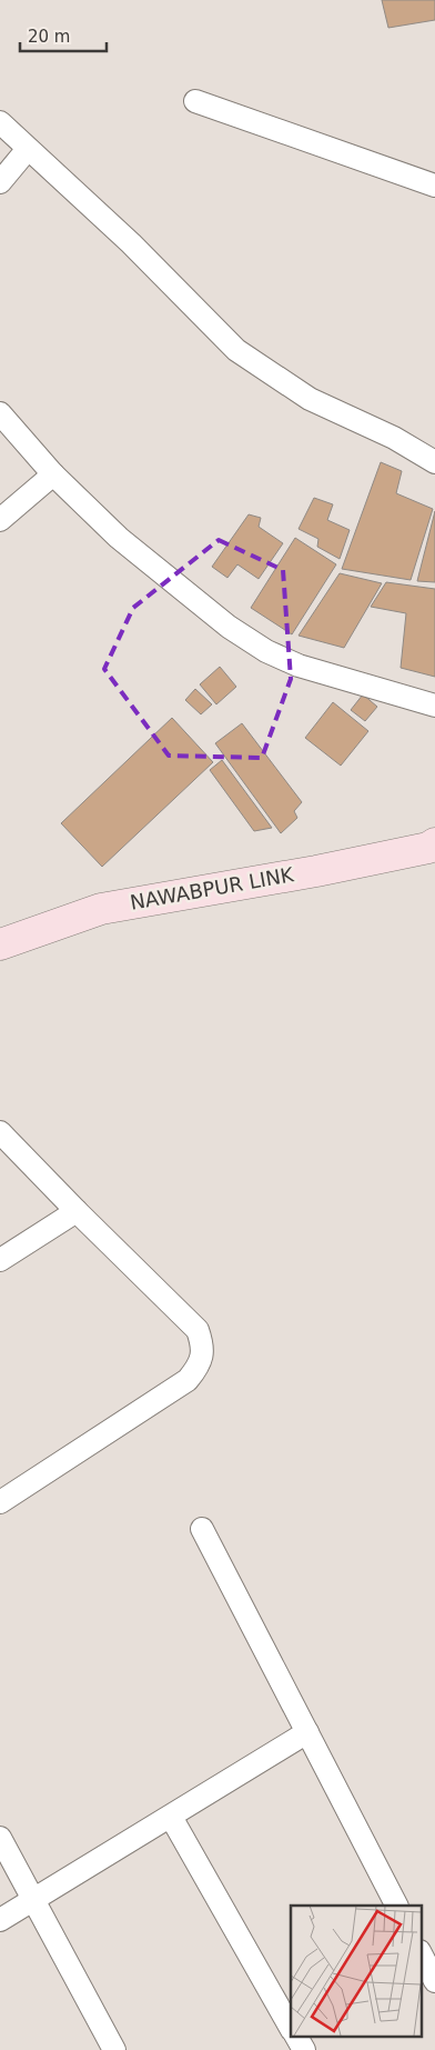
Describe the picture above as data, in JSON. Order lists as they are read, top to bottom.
{
  "streets": {
    "street": ["NAWABPUR LINK"]
  },
  "scale_bar": "20 m"
}
